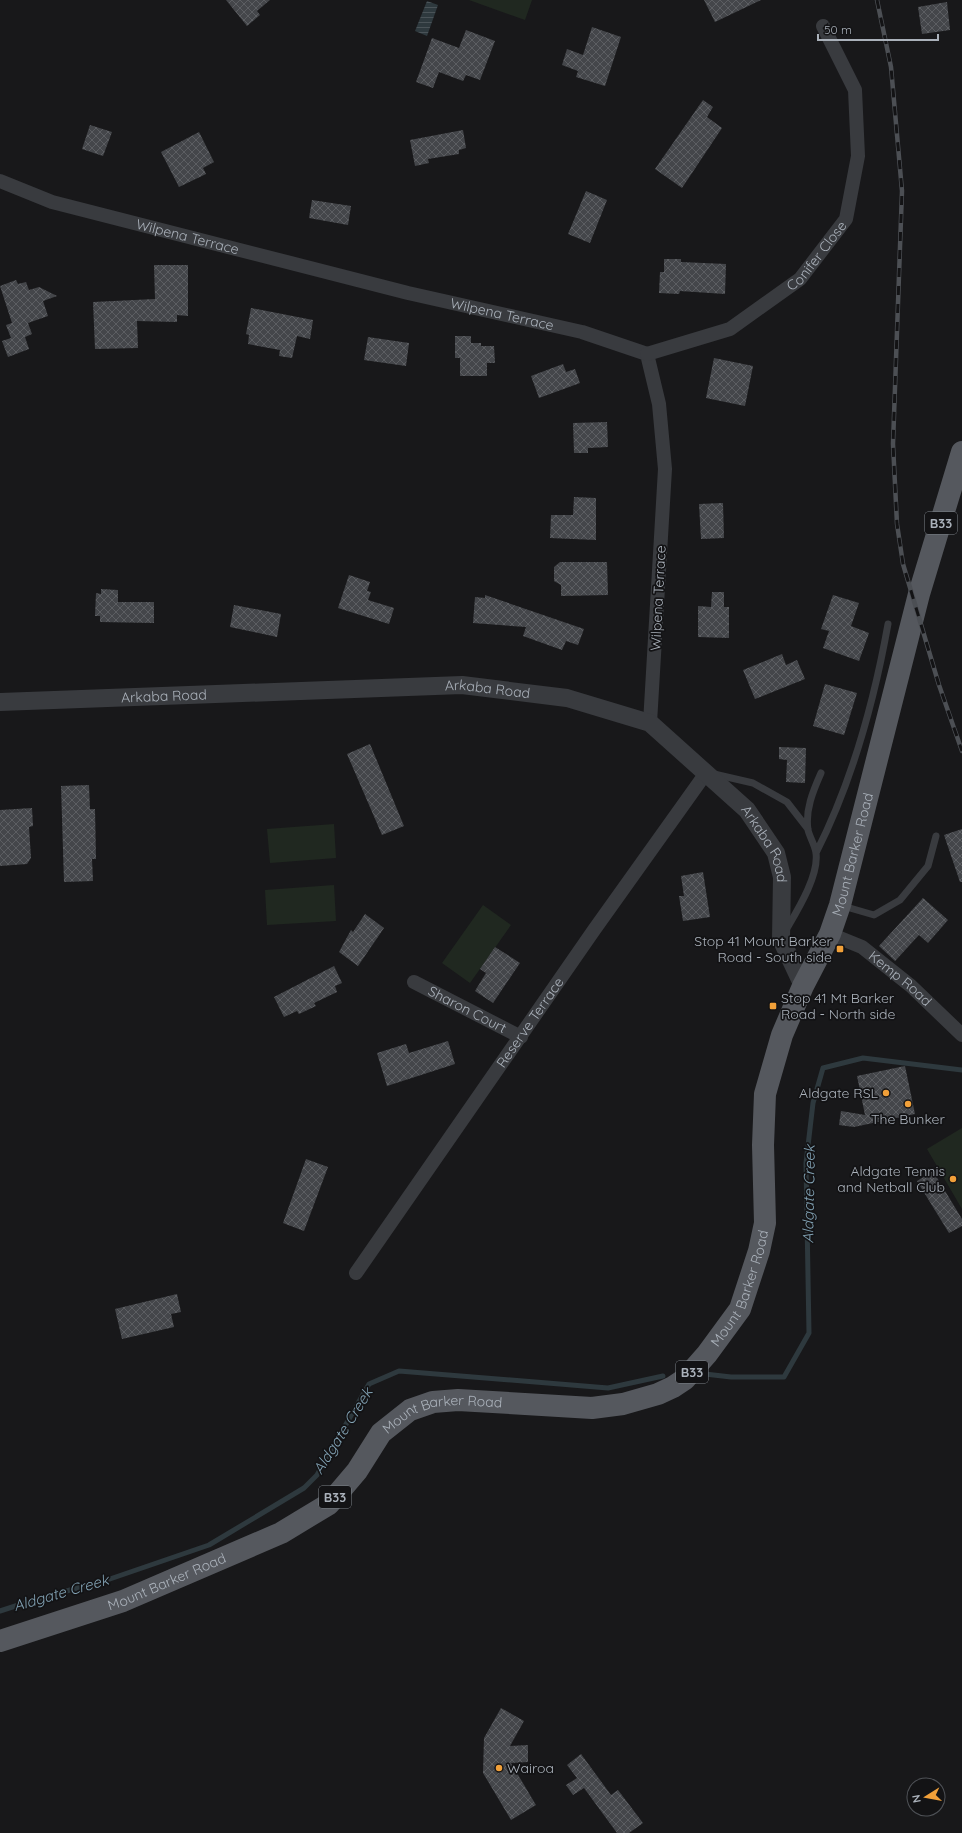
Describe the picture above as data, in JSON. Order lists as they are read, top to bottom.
{
  "streets": {
    "main road": ["B33", "Mount Barker Road"],
    "street": [
      "Wilpena Terrace",
      "Conifer Close",
      "Arkaba Road",
      "Kemp Road",
      "Sharon Court",
      "Reserve Terrace"
    ]
  },
  "crossings": [
    ["Wilpena Terrace", "Conifer Close"],
    ["Wilpena Terrace", "Arkaba Road"],
    ["Arkaba Road", "Mount Barker Road"],
    ["Arkaba Road", "Reserve Terrace"],
    ["Mount Barker Road", "Kemp Road"],
    ["Sharon Court", "Reserve Terrace"]
  ],
  "water": ["Aldgate Creek"],
  "places": {
    "transit": ["Stop 41 Mount Barker Road - South side", "Stop 41 Mt Barker Road - North side"],
    "other": [
      "Aldgate RSL",
      "The Bunker",
      "Aldgate Tennis and Netball Club",
      "Wairoa"
    ]
  },
  "scale_bar": "50 m",
  "north": "left"
}
